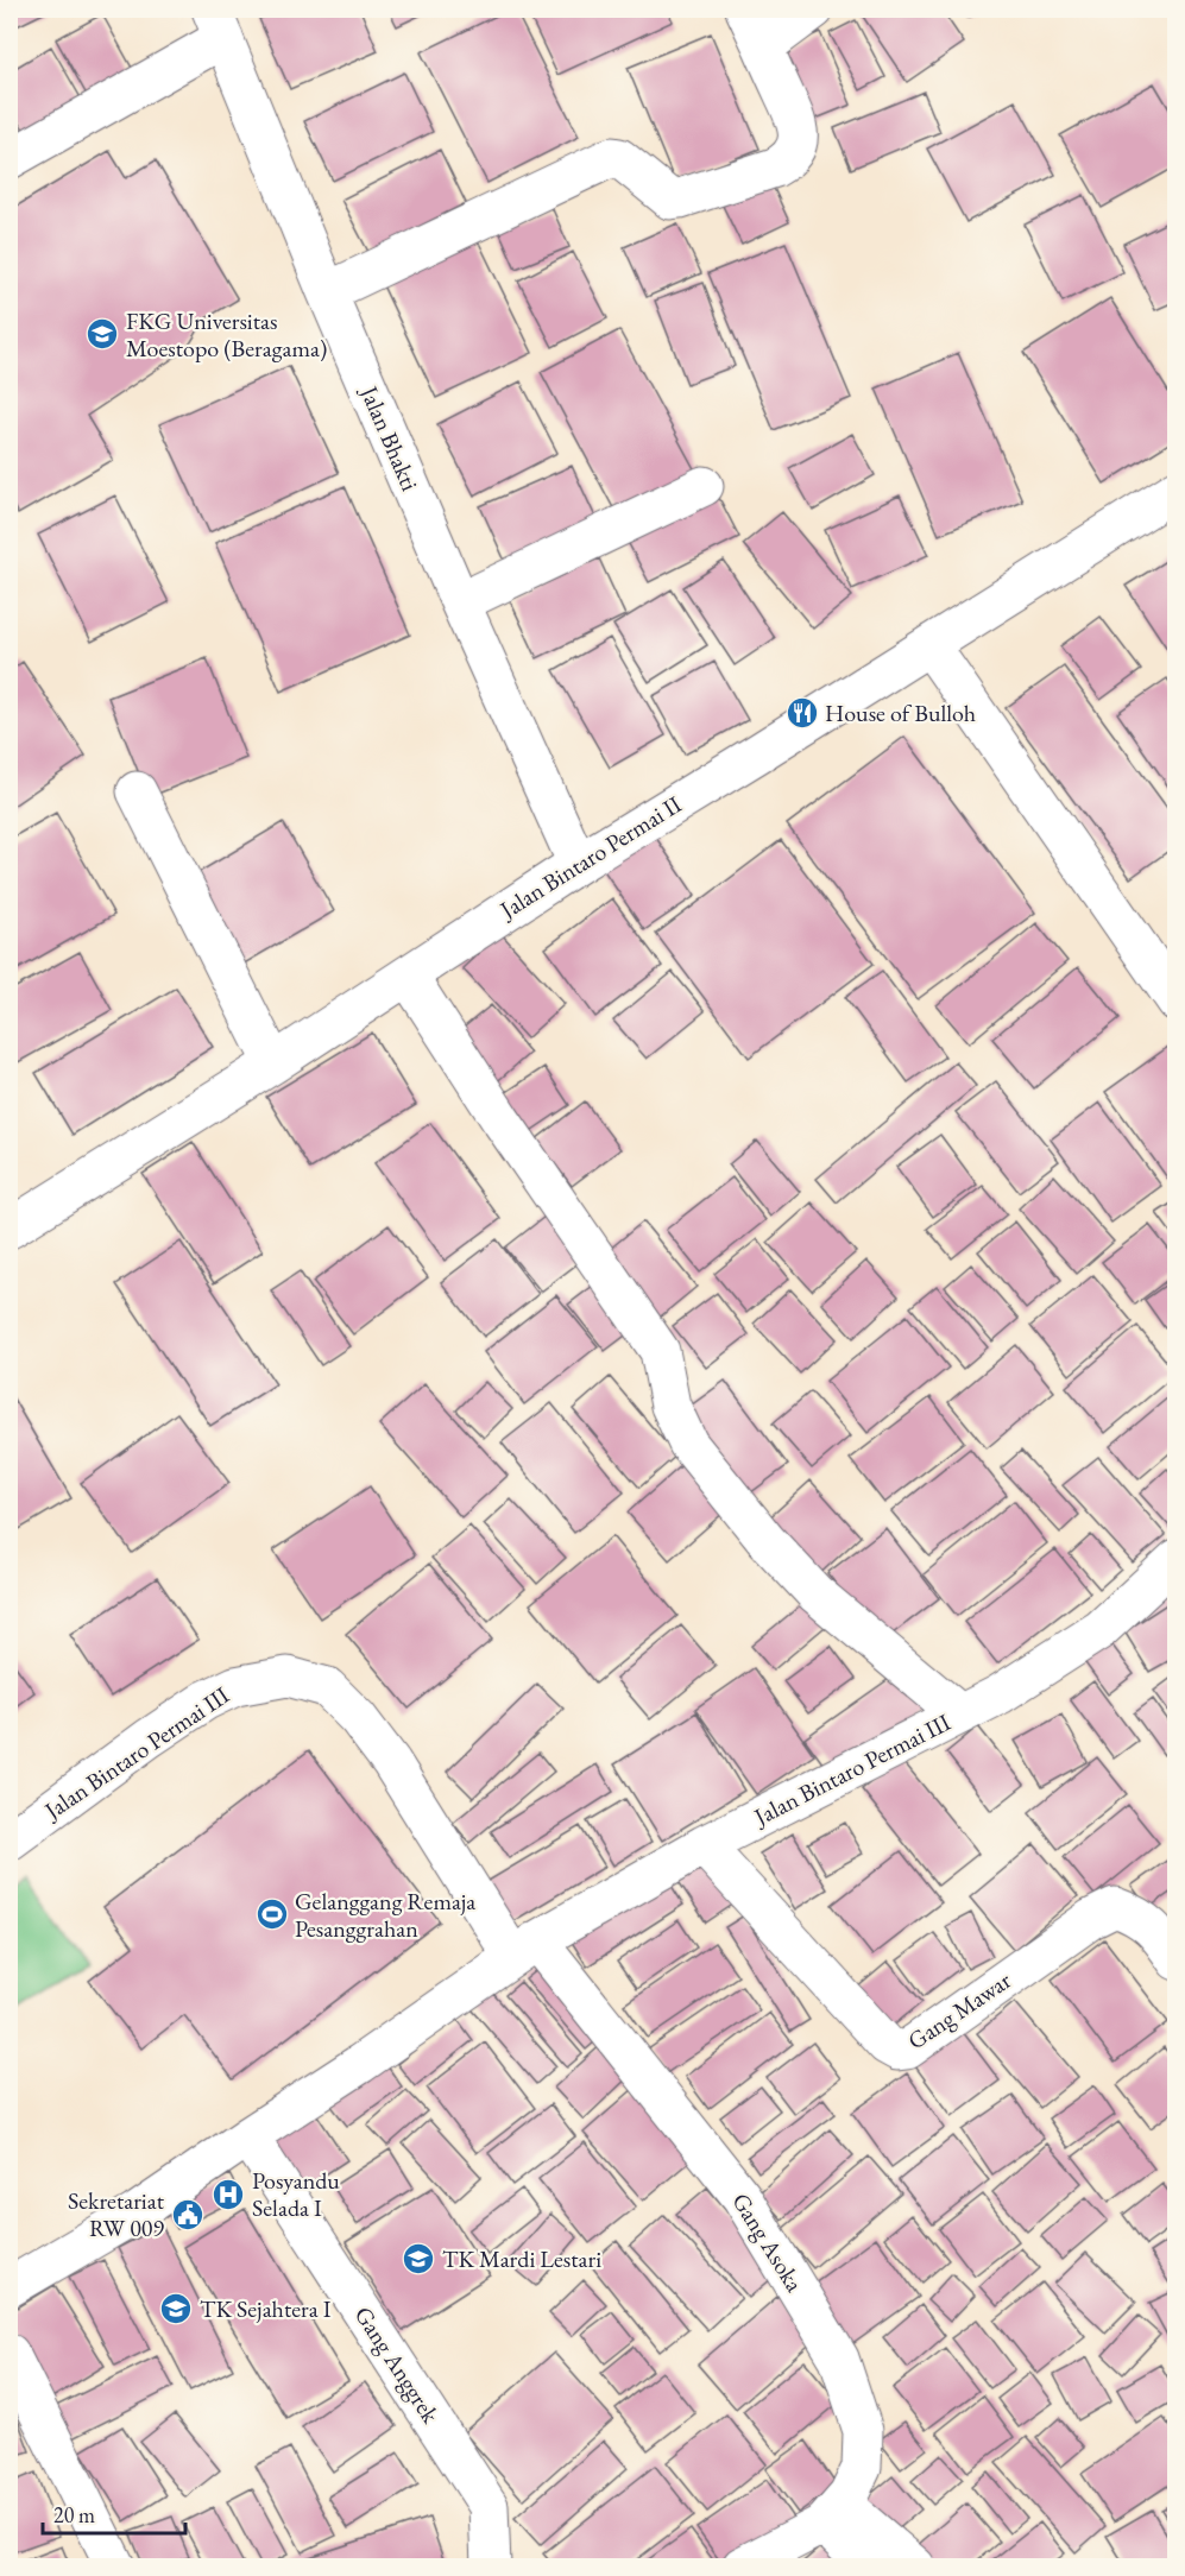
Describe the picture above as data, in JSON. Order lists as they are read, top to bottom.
{
  "streets": {
    "street": [
      "Jalan Bhakti",
      "Jalan Bintaro Permai II",
      "Jalan Bintaro Permai III",
      "Gang Mawar",
      "Gang Asoka",
      "Gang Anggrek"
    ]
  },
  "crossings": [
    ["Jalan Bhakti", "Jalan Bintaro Permai II"],
    ["Jalan Bintaro Permai III", "Gang Mawar"],
    ["Jalan Bintaro Permai III", "Gang Asoka"],
    ["Jalan Bintaro Permai III", "Gang Anggrek"]
  ],
  "places": {
    "school or university": ["FKG Universitas Moestopo (Beragama)", "TK Mardi Lestari", "TK Sejahtera I"],
    "restaurant": ["House of Bulloh"],
    "sports": ["Gelanggang Remaja Pesanggrahan"],
    "hospital": ["Posyandu Selada I"],
    "public building": ["Sekretariat RW 009"]
  },
  "scale_bar": "20 m"
}
